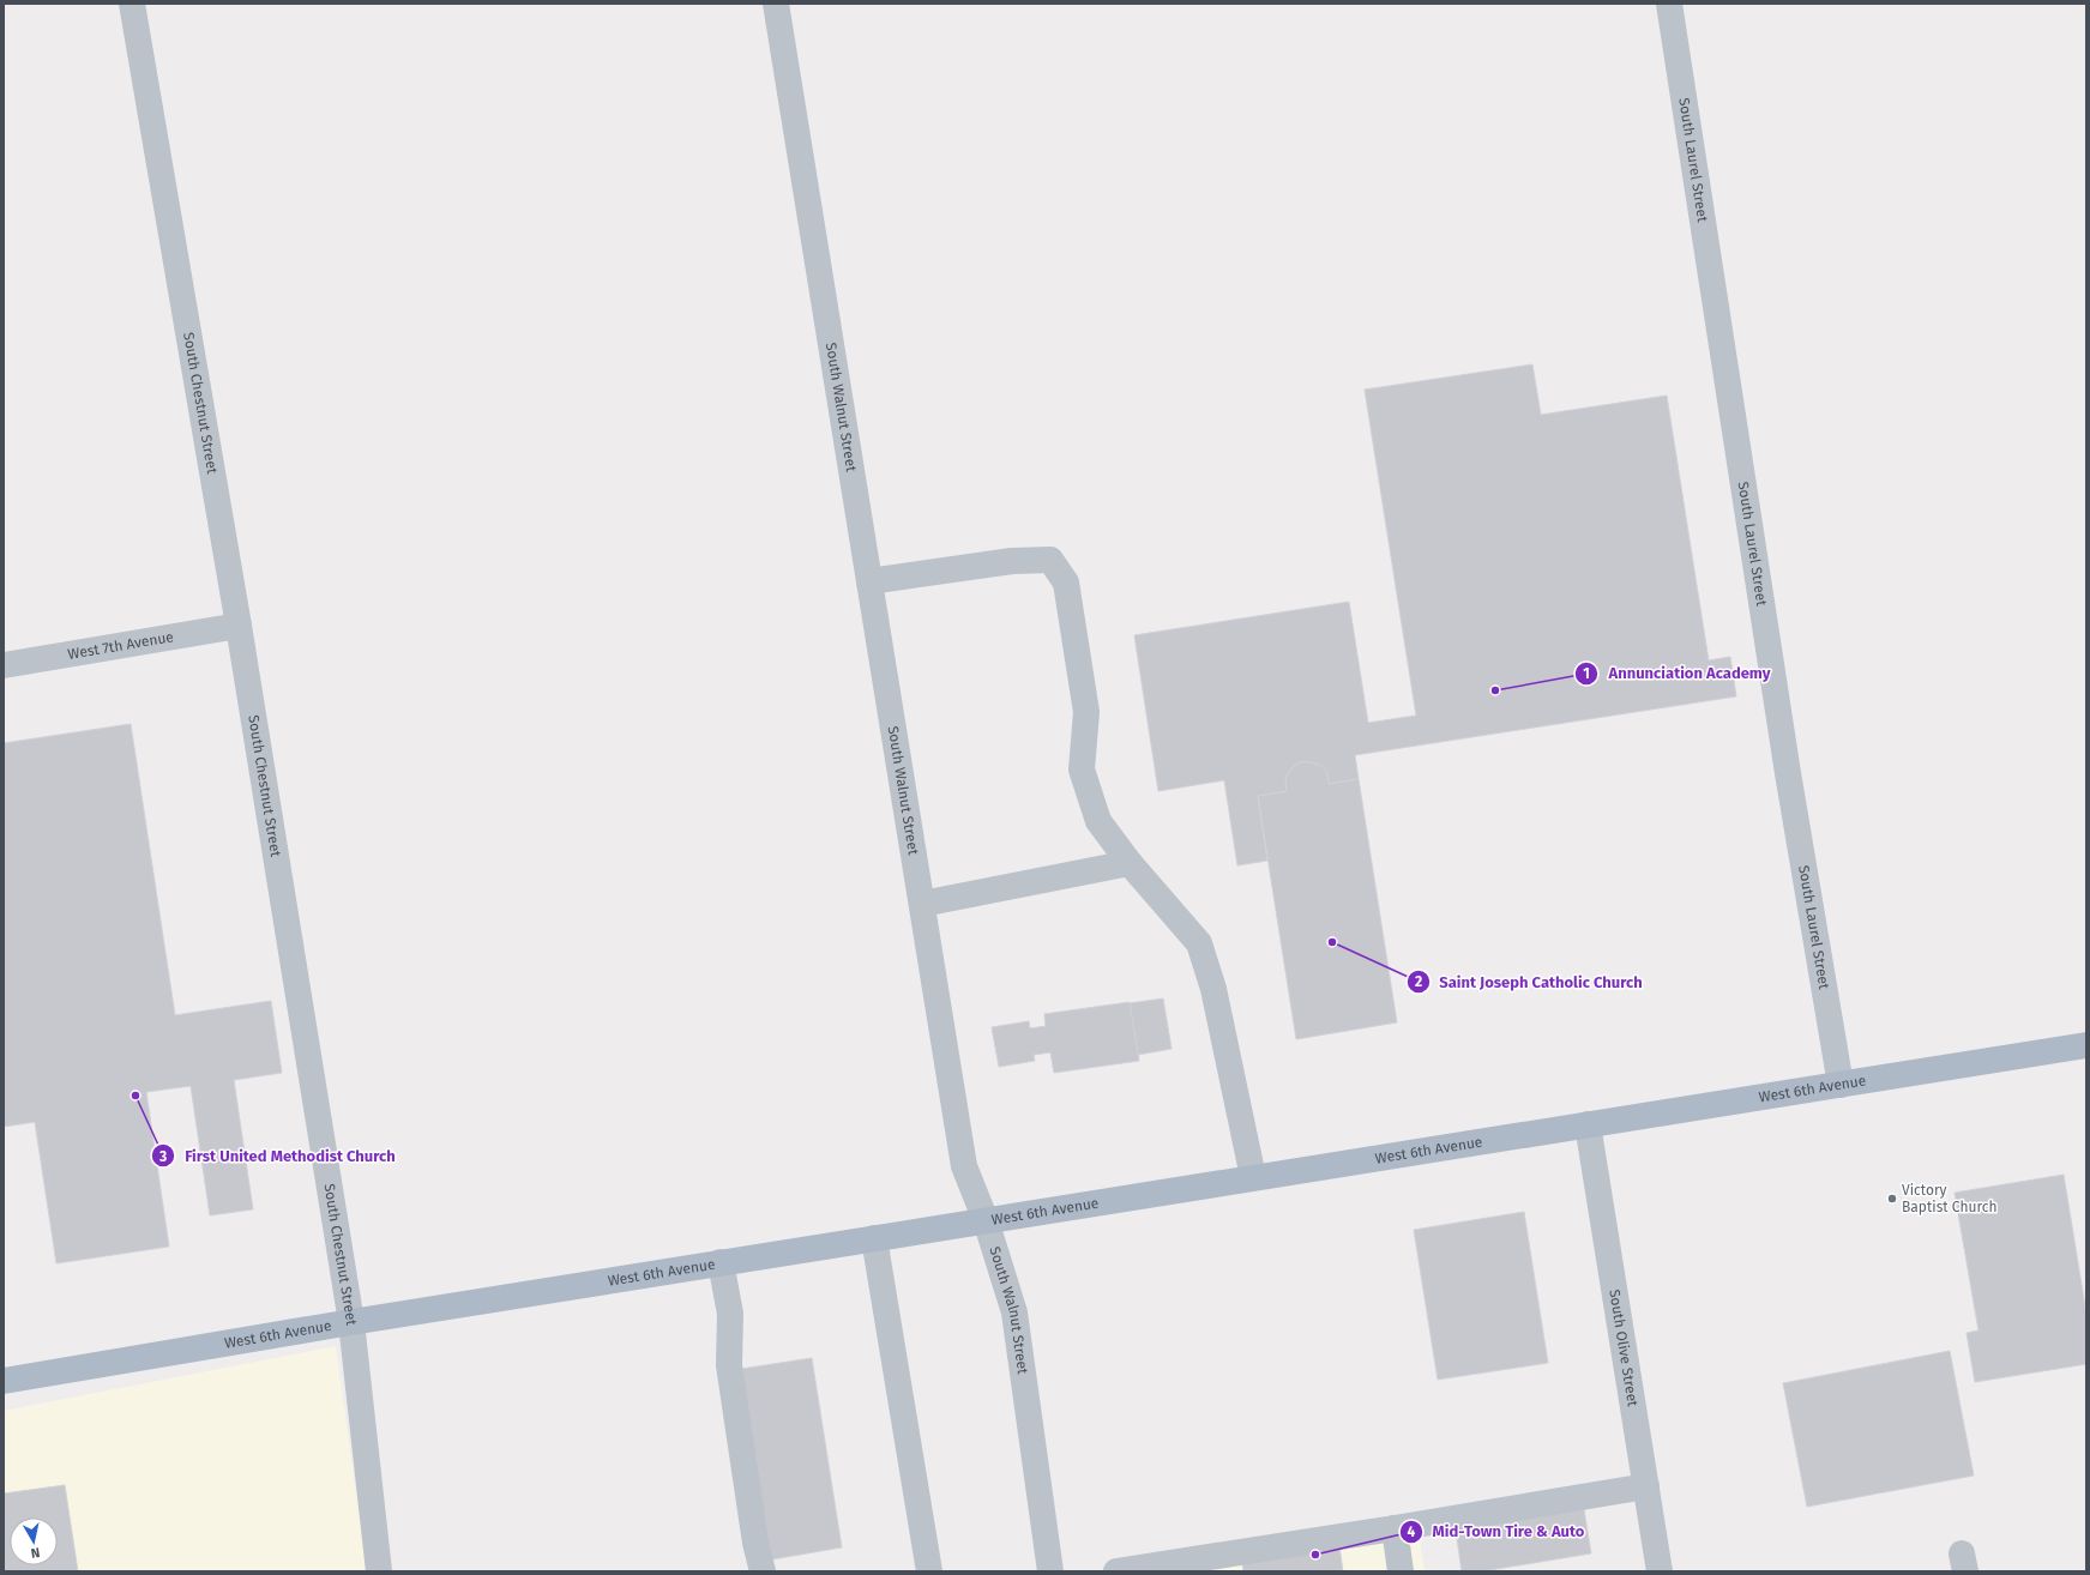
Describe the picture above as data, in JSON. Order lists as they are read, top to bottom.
{
  "streets": {
    "main road": ["West 6th Avenue"],
    "street": [
      "South Laurel Street",
      "South Chestnut Street",
      "South Walnut Street",
      "West 7th Avenue",
      "South Olive Street"
    ]
  },
  "crossings": [
    ["South Laurel Street", "West 6th Avenue"],
    ["South Chestnut Street", "West 7th Avenue"],
    ["South Chestnut Street", "West 6th Avenue"],
    ["South Walnut Street", "West 6th Avenue"],
    ["West 6th Avenue", "South Olive Street"]
  ],
  "places": [
    "Annunciation Academy",
    "Saint Joseph Catholic Church",
    "First United Methodist Church",
    "Victory Baptist Church",
    "Mid-Town Tire & Auto"
  ],
  "north": "bottom"
}
